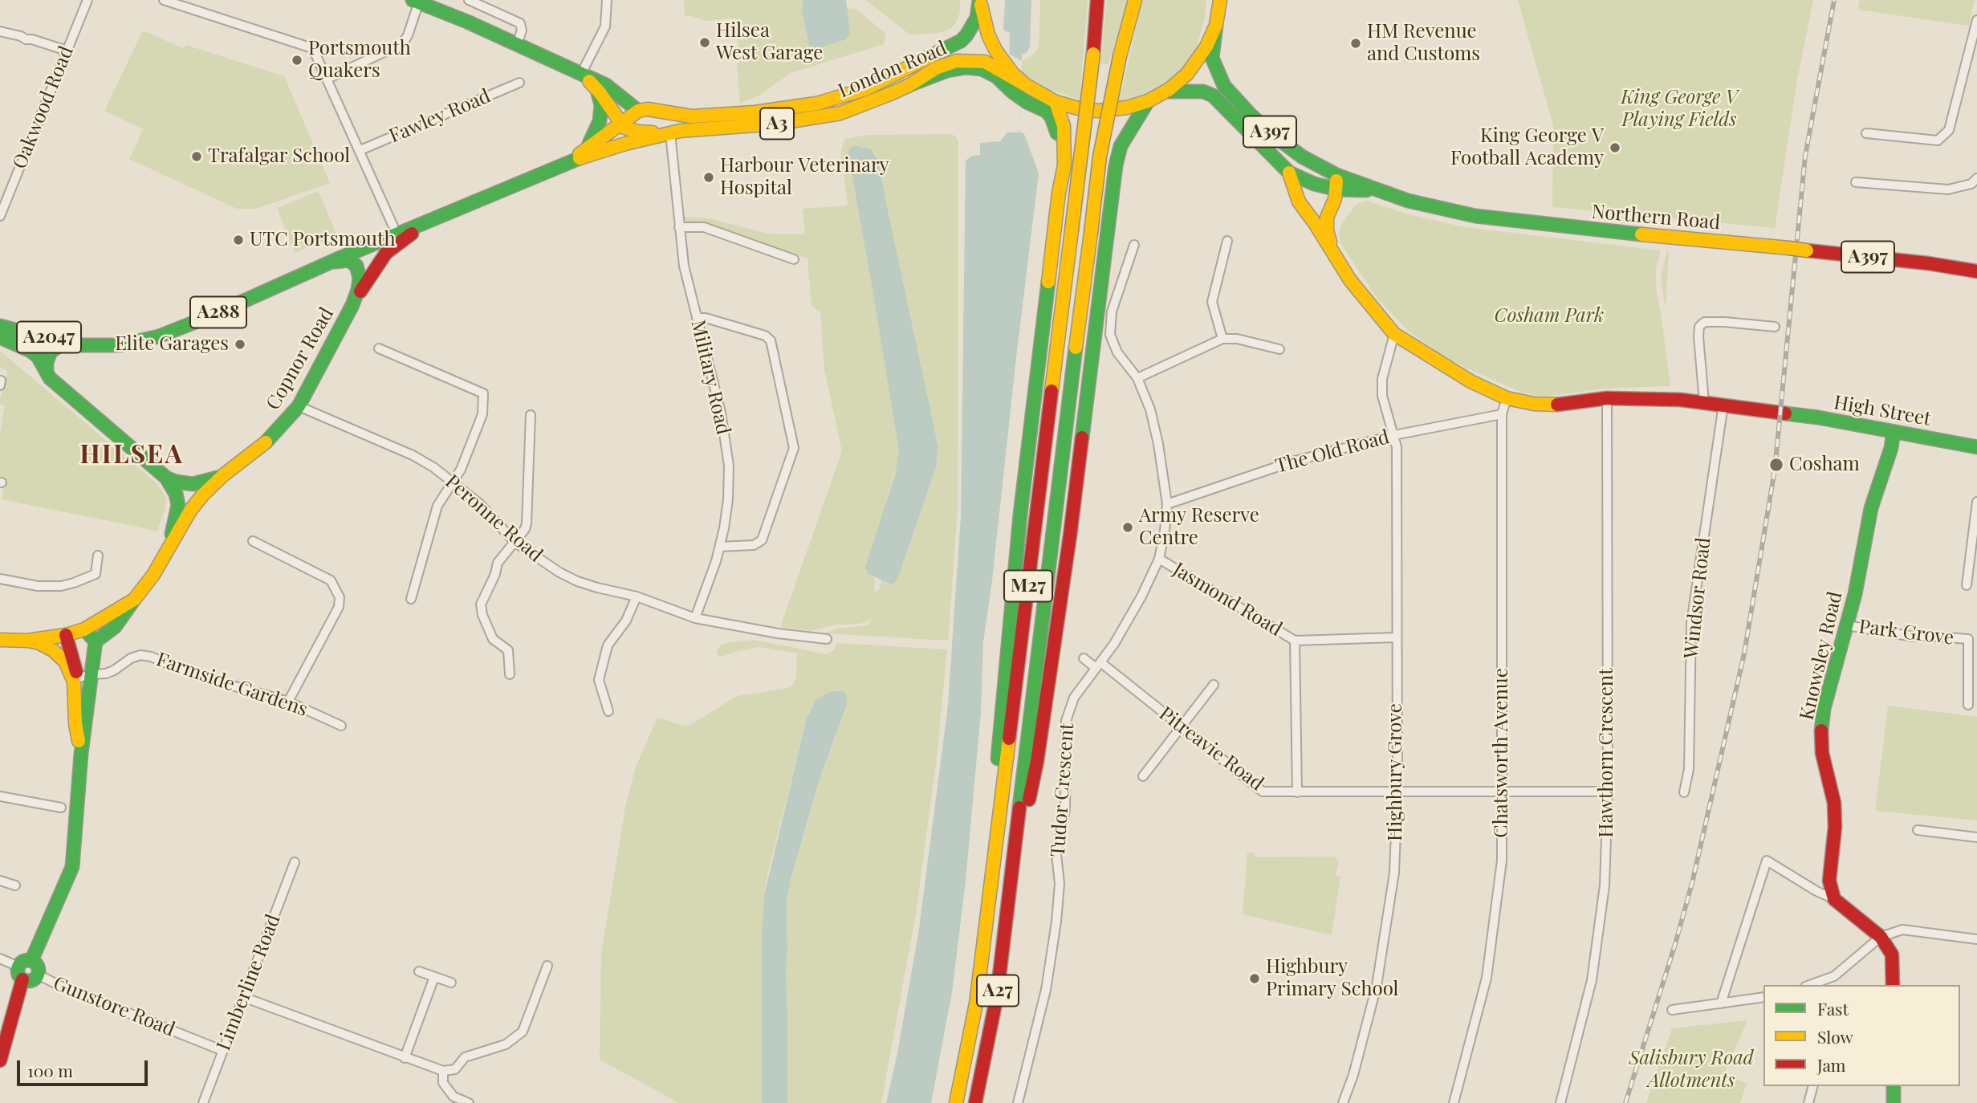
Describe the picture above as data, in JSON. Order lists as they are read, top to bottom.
{
  "streets": {
    "main road": [
      "London Road",
      "A3",
      "A397",
      "Northern Road",
      "A288",
      "A2047",
      "Copnor Road",
      "High Street",
      "M27",
      "Knowsley Road",
      "A27"
    ],
    "street": [
      "Oakwood Road",
      "Fawley Road",
      "Military Road",
      "The Old Road",
      "Peronne Road",
      "Windsor Road",
      "Jasmond Road",
      "Park Grove",
      "Farmside Gardens",
      "Pitreavie Road",
      "Chatsworth Avenue",
      "Hawthorn Crescent",
      "Highbury Grove",
      "Tudor Crescent",
      "Limberline Road",
      "Gunstore Road"
    ]
  },
  "crossings": [
    ["London Road", "A3"],
    ["London Road", "A288"],
    ["London Road", "Copnor Road"],
    ["London Road", "Military Road"],
    ["A3", "Military Road"],
    ["A288", "A2047"],
    ["A288", "Copnor Road"],
    ["Copnor Road", "Peronne Road"],
    ["Military Road", "Peronne Road"],
    ["High Street", "Windsor Road"],
    ["High Street", "Knowsley Road"],
    ["High Street", "Chatsworth Avenue"],
    ["High Street", "Hawthorn Crescent"],
    ["High Street", "Highbury Grove"],
    ["The Old Road", "Chatsworth Avenue"],
    ["The Old Road", "Highbury Grove"],
    ["The Old Road", "Tudor Crescent"],
    ["M27", "A27"],
    ["Jasmond Road", "Highbury Grove"],
    ["Jasmond Road", "Tudor Crescent"],
    ["Park Grove", "Knowsley Road"],
    ["Pitreavie Road", "Chatsworth Avenue"],
    ["Pitreavie Road", "Hawthorn Crescent"],
    ["Pitreavie Road", "Highbury Grove"],
    ["Pitreavie Road", "Tudor Crescent"],
    ["Limberline Road", "Gunstore Road"]
  ],
  "districts": ["HILSEA"],
  "parks": ["King George V Playing Fields", "Cosham Park", "Salisbury Road Allotments"],
  "places": [
    "Hilsea West Garage",
    "HM Revenue and Customs",
    "Portsmouth Quakers",
    "King George V Football Academy",
    "Trafalgar School",
    "Harbour Veterinary Hospital",
    "UTC Portsmouth",
    "Elite Garages",
    "Cosham",
    "Army Reserve Centre",
    "Highbury Primary School"
  ],
  "legend": ["Fast", "Slow", "Jam"],
  "scale_bar": "100 m"
}
